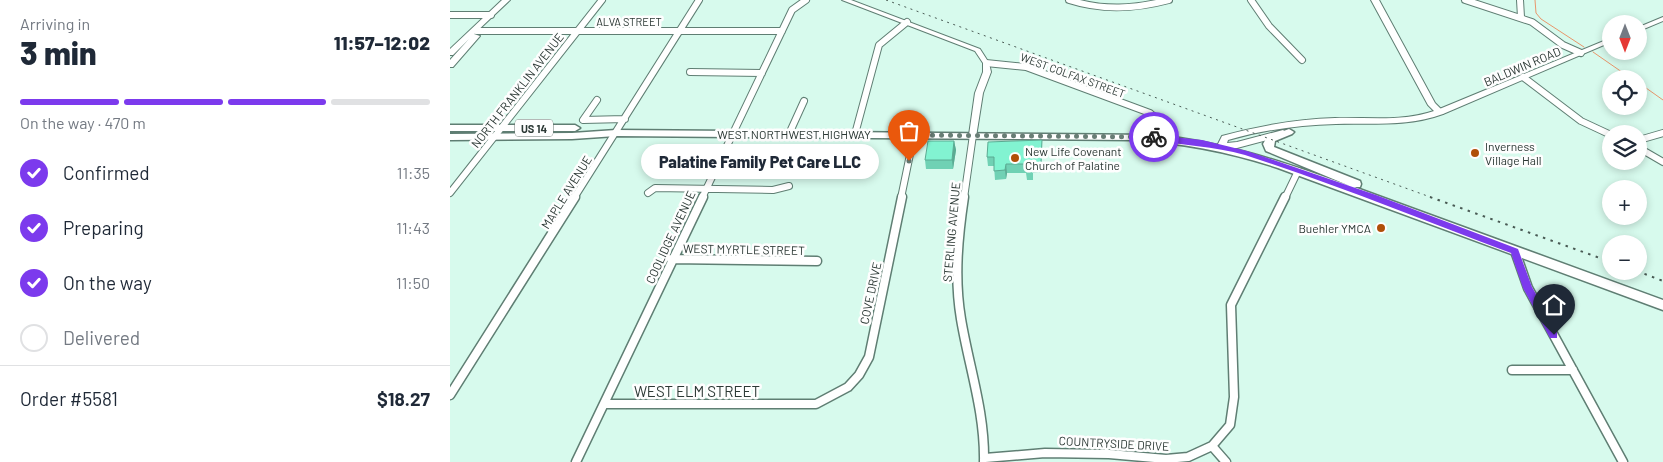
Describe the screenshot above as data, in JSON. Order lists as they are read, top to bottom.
{
  "streets": {
    "main road": ["US 14", "WEST NORTHWEST HIGHWAY"],
    "street": [
      "ALVA STREET",
      "BALDWIN ROAD",
      "WEST COLFAX STREET",
      "NORTH FRANKLIN AVENUE",
      "MAPLE AVENUE",
      "STERLING AVENUE",
      "COOLIDGE AVENUE",
      "WEST MYRTLE STREET",
      "COVE DRIVE",
      "WEST ELM STREET",
      "COUNTRYSIDE DRIVE"
    ]
  },
  "crossings": [
    ["ALVA STREET", "NORTH FRANKLIN AVENUE"],
    ["ALVA STREET", "MAPLE AVENUE"],
    ["ALVA STREET", "COOLIDGE AVENUE"],
    ["WEST COLFAX STREET", "STERLING AVENUE"],
    ["NORTH FRANKLIN AVENUE", "WEST NORTHWEST HIGHWAY"],
    ["WEST NORTHWEST HIGHWAY", "MAPLE AVENUE"],
    ["WEST NORTHWEST HIGHWAY", "STERLING AVENUE"],
    ["WEST NORTHWEST HIGHWAY", "COOLIDGE AVENUE"],
    ["WEST NORTHWEST HIGHWAY", "COVE DRIVE"],
    ["WEST NORTHWEST HIGHWAY", "COUNTRYSIDE DRIVE"],
    ["STERLING AVENUE", "COUNTRYSIDE DRIVE"],
    ["COOLIDGE AVENUE", "WEST MYRTLE STREET"],
    ["COOLIDGE AVENUE", "WEST ELM STREET"],
    ["COVE DRIVE", "WEST ELM STREET"]
  ],
  "places": [
    "Inverness Village Hall",
    "New Life Covenant Church of Palatine",
    "Palatine Family Pet Care LLC",
    "Buehler YMCA"
  ],
  "north": "bottom",
  "page": {
    "heading": ["3 min", "Arriving in", "11:57–12:02"],
    "panel": ["Order #5581", "$18.27"],
    "map_buttons": ["+", "−"],
    "bar": "On the way · 470 m",
    "bubble": "Palatine Family Pet Care LLC",
    "list": [
      ["Confirmed", "11:35"],
      ["Preparing", "11:43"],
      ["On the way", "11:50"],
      "Delivered"
    ]
  }
}
